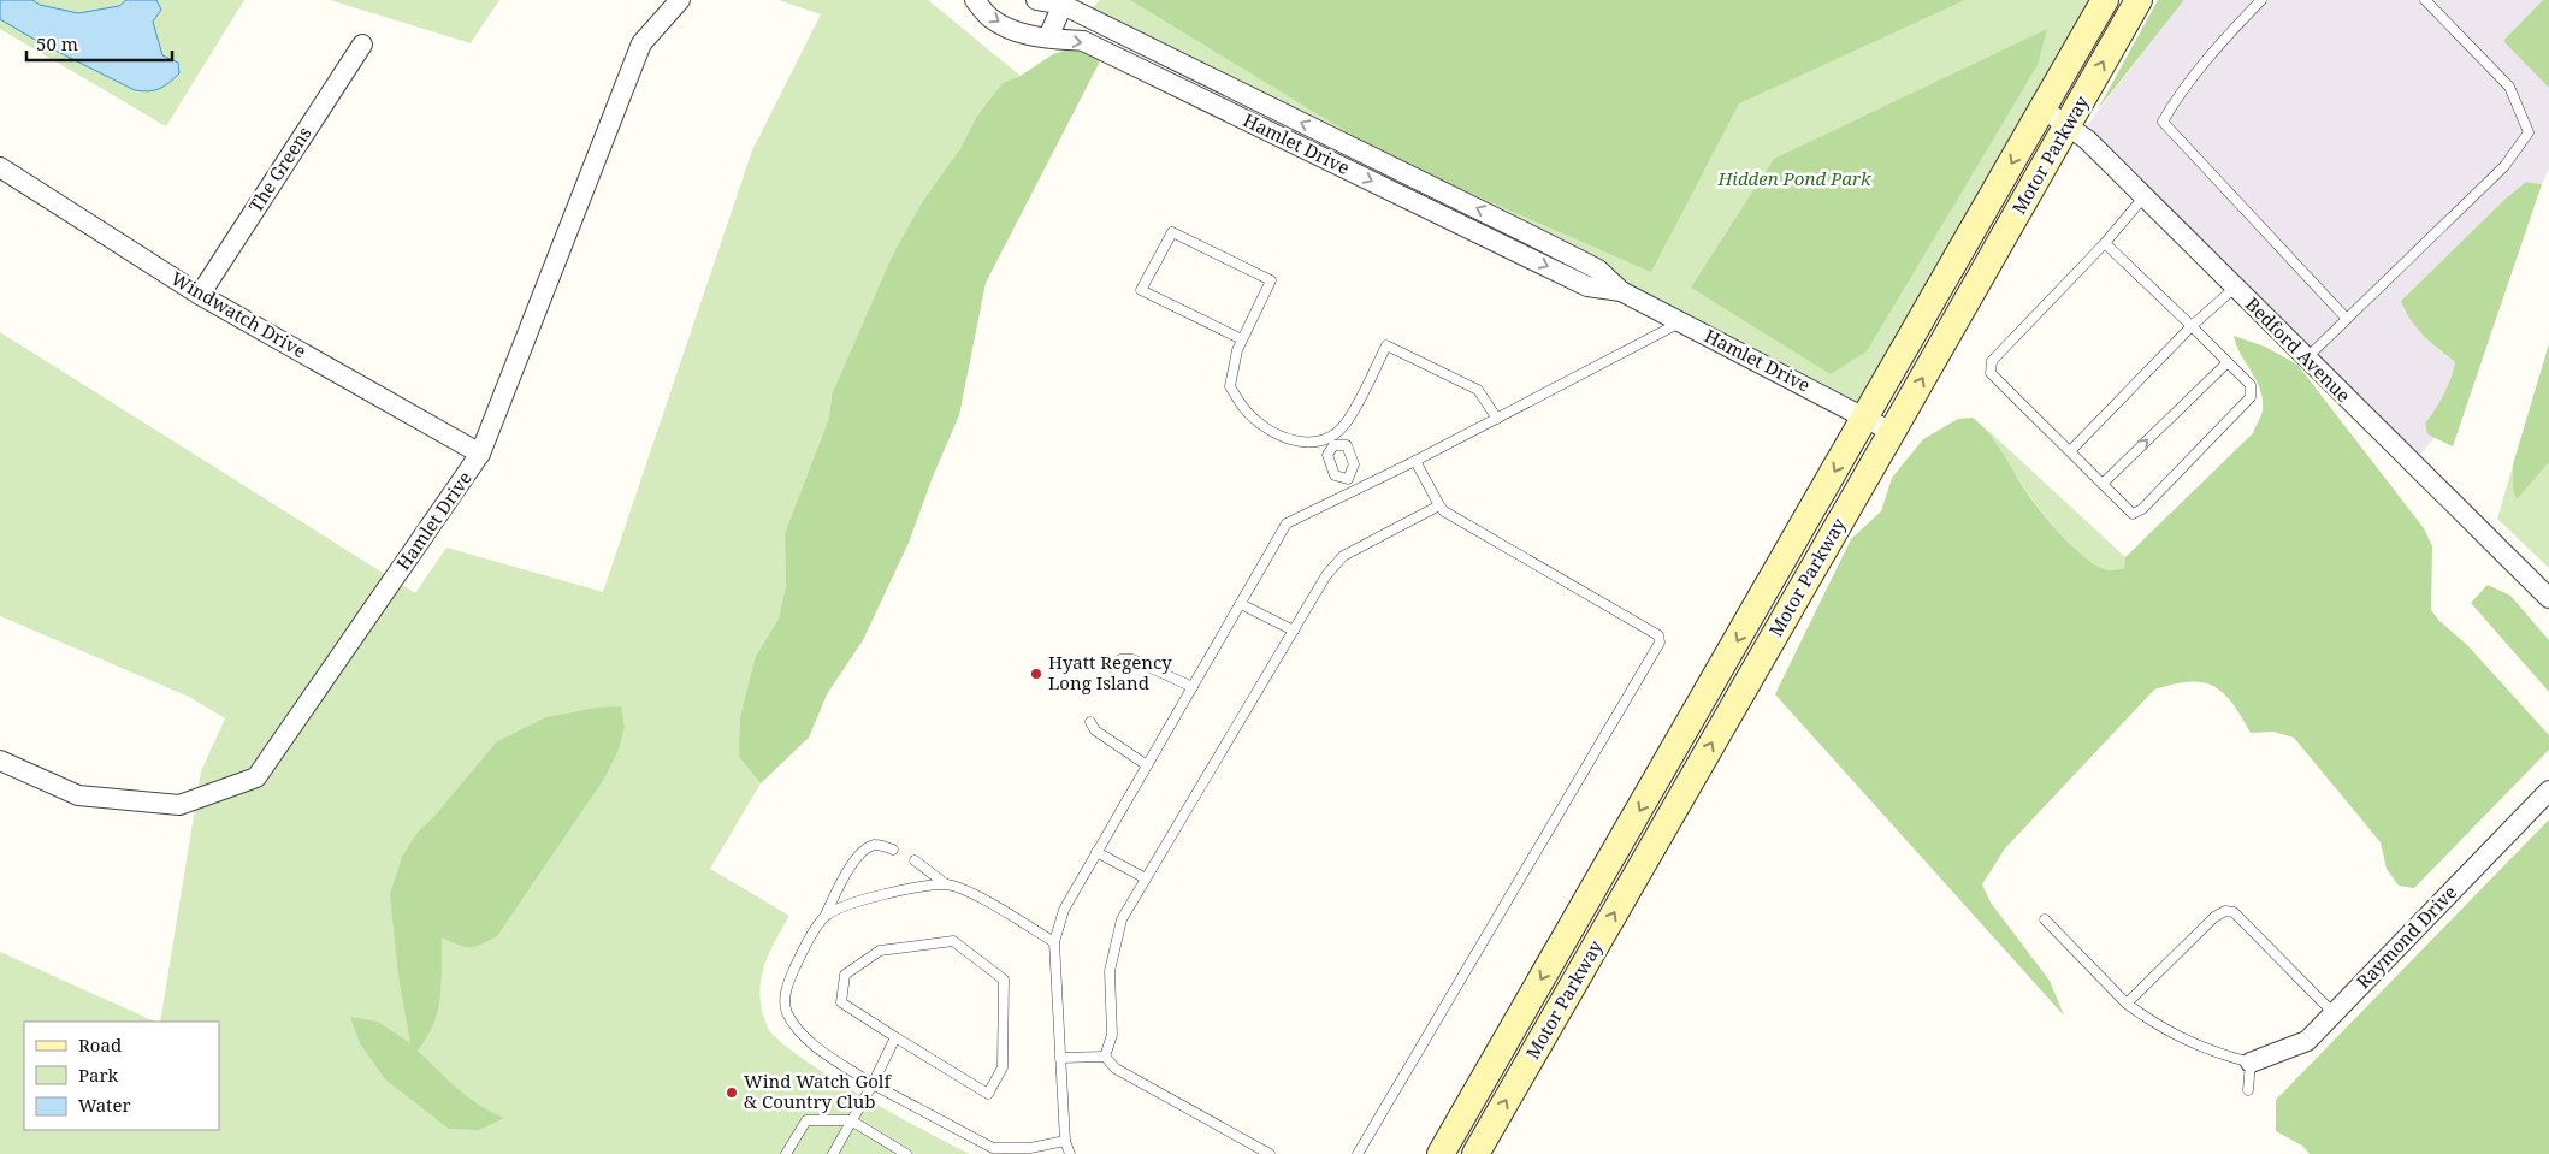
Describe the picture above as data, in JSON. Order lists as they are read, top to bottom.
{
  "streets": {
    "main road": ["Motor Parkway"],
    "street": [
      "Hamlet Drive",
      "The Greens",
      "Windwatch Drive",
      "Bedford Avenue",
      "Raymond Drive"
    ]
  },
  "crossings": [
    ["Hamlet Drive", "Motor Parkway"],
    ["Hamlet Drive", "Windwatch Drive"],
    ["Motor Parkway", "Bedford Avenue"],
    ["The Greens", "Windwatch Drive"]
  ],
  "parks": ["Hidden Pond Park"],
  "places": ["Hyatt Regency Long Island", "Wind Watch Golf & Country Club"],
  "legend": ["Road", "Park", "Water"],
  "scale_bar": "50 m"
}
